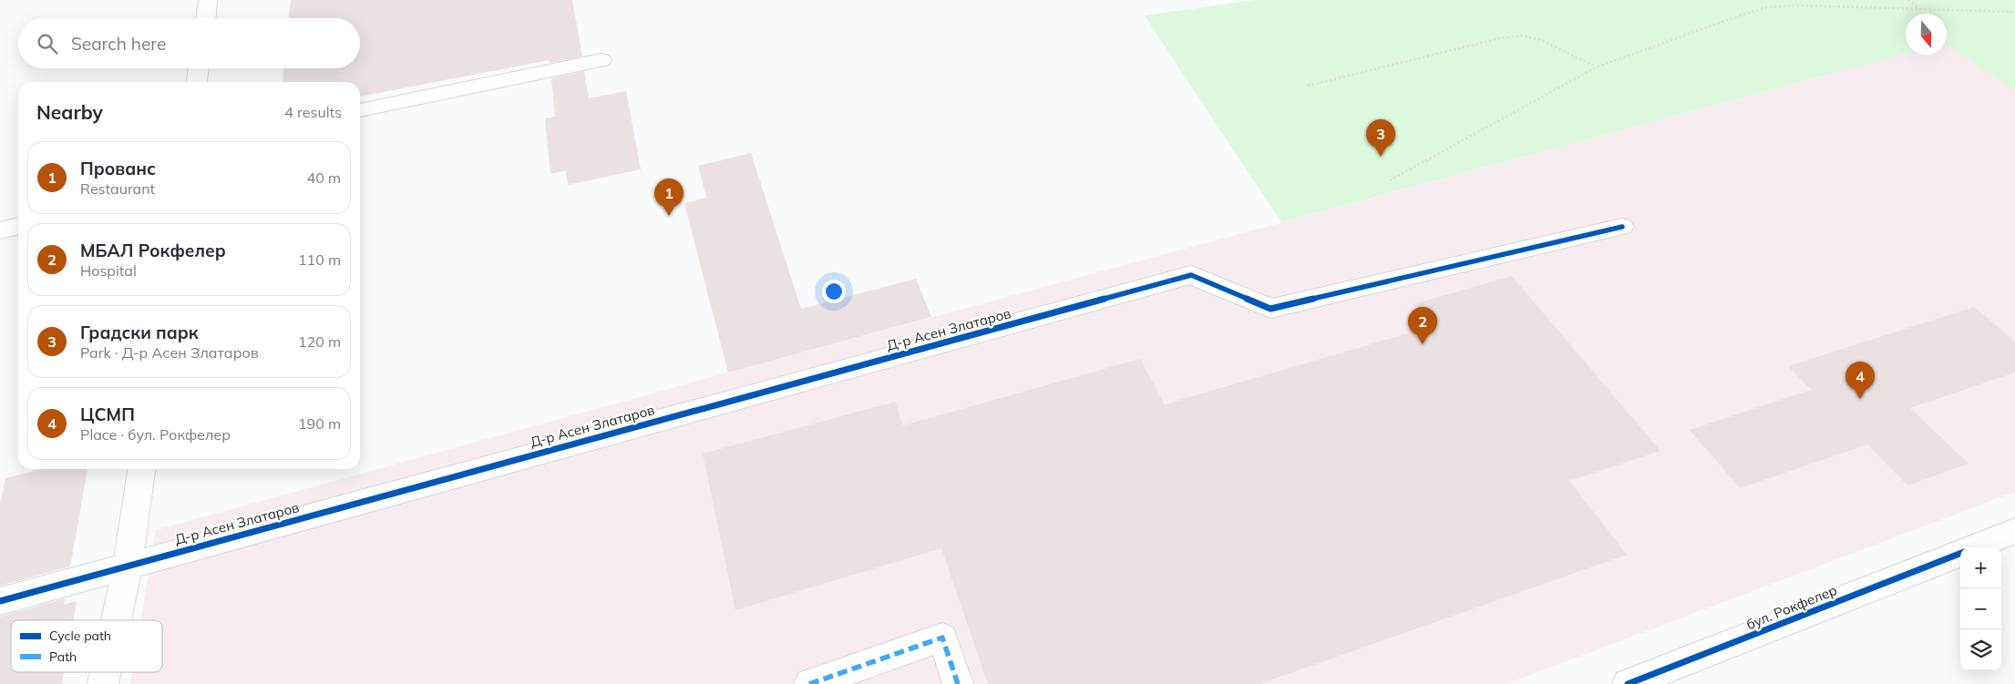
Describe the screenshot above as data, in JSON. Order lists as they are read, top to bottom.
{
  "streets": {
    "street": ["Д-р Асен Златаров", "бул. Рокфелер"]
  },
  "legend": ["Cycle path", "Path"],
  "north": "bottom",
  "page": {
    "search": "Search here",
    "heading": ["Nearby", "4 results"],
    "pins": [
      "3",
      "1",
      "2",
      "4"
    ],
    "list": [
      {
        "mark": "1",
        "name": "Прованс",
        "note": "Restaurant",
        "value": "40 m"
      },
      {
        "mark": "2",
        "name": "МБАЛ Рокфелер",
        "note": "Hospital",
        "value": "110 m"
      },
      {
        "mark": "3",
        "name": "Градски парк",
        "note": "Park · Д-р Асен Златаров",
        "value": "120 m"
      },
      {
        "mark": "4",
        "name": "ЦСМП",
        "note": "Place · бул. Рокфелер",
        "value": "190 m"
      }
    ],
    "map_buttons": ["+", "−"]
  }
}
